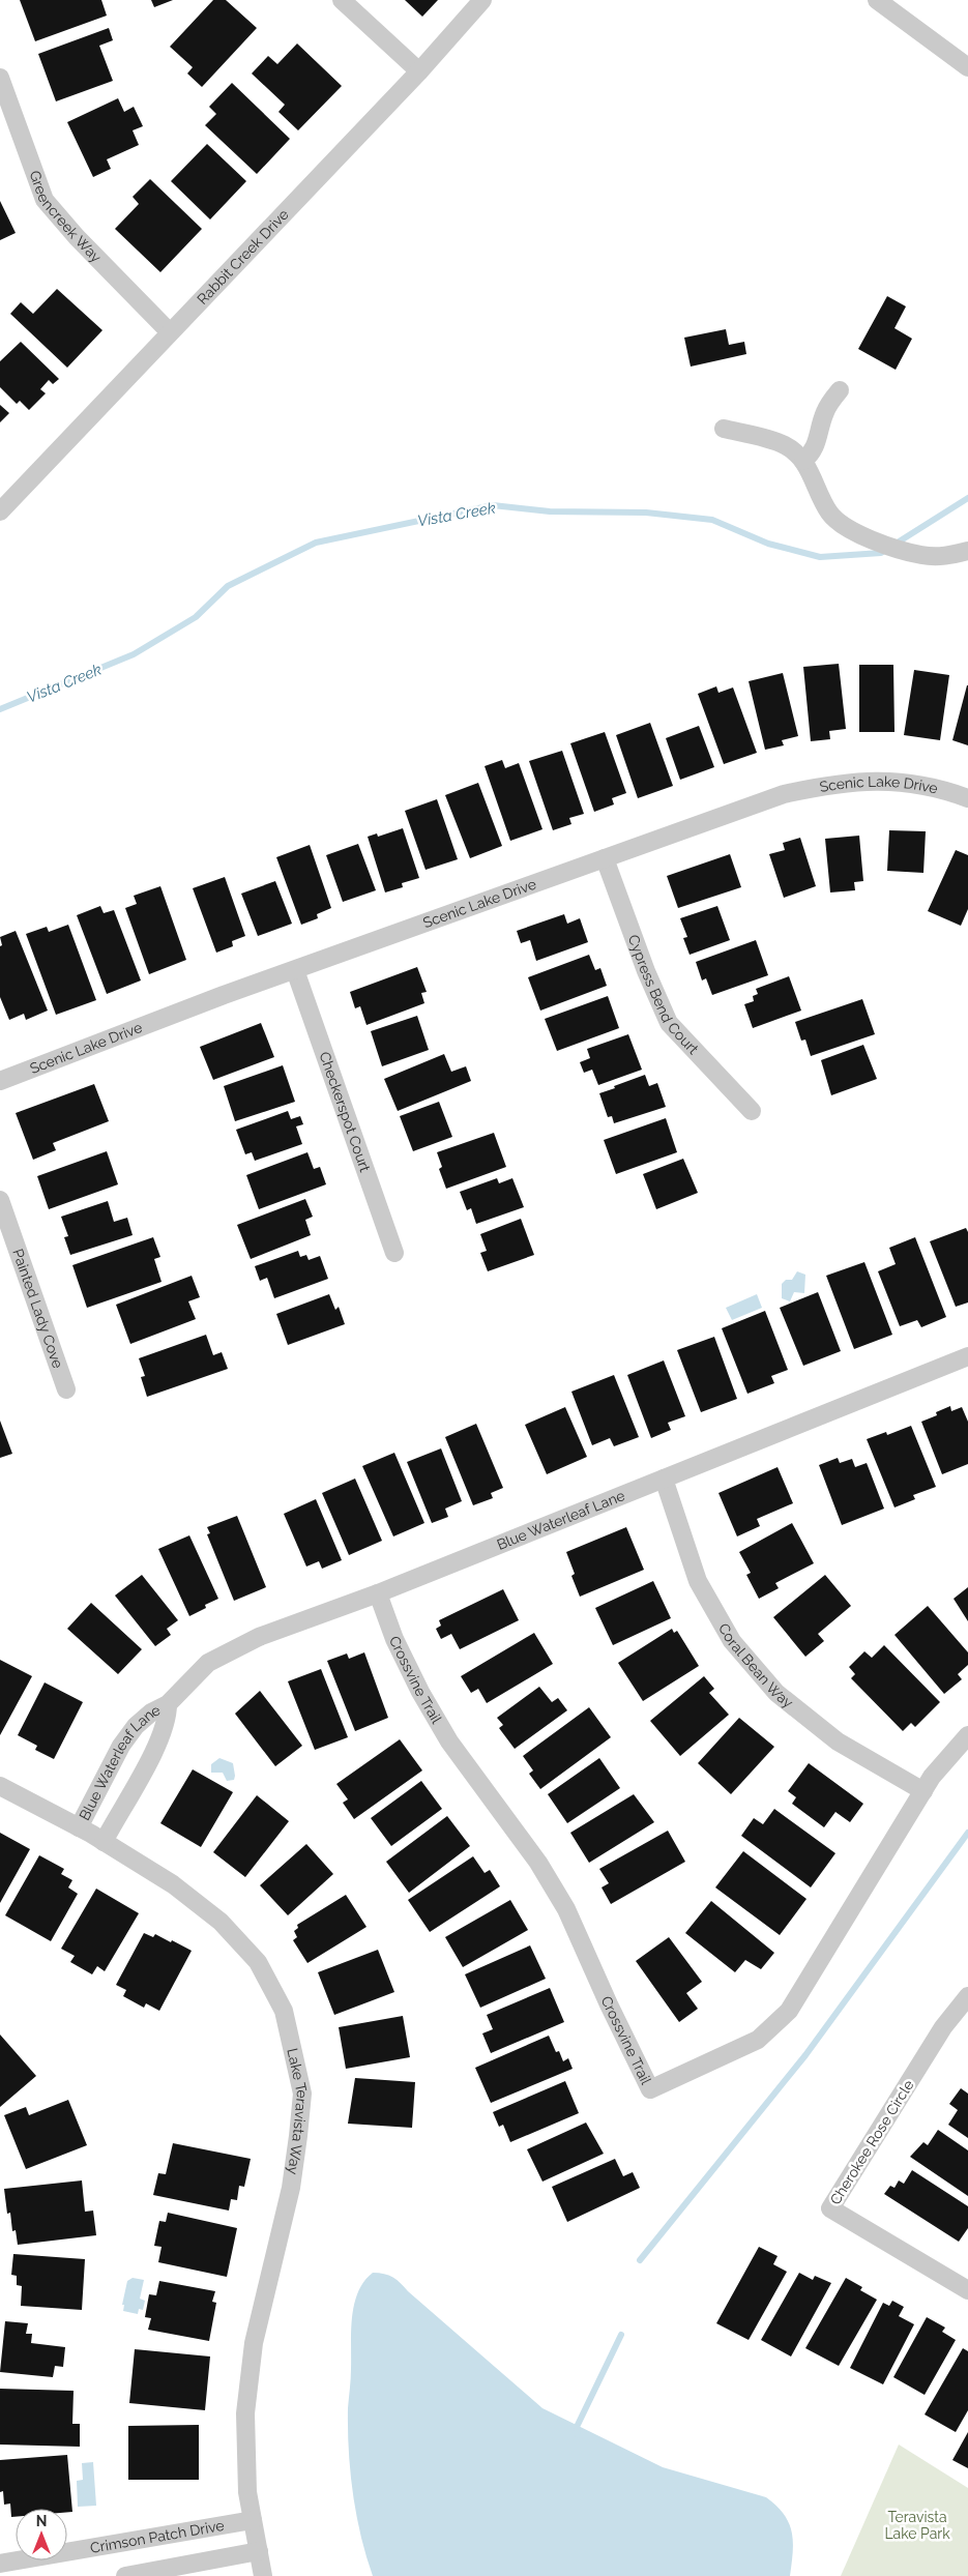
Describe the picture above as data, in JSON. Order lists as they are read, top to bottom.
{
  "streets": {
    "street": [
      "Greencreek Way",
      "Rabbit Creek Drive",
      "Scenic Lake Drive",
      "Cypress Bend Court",
      "Checkerspot Court",
      "Painted Lady Cove",
      "Blue Waterleaf Lane",
      "Coral Bean Way",
      "Crossvine Trail",
      "Lake Teravista Way",
      "Cherokee Rose Circle",
      "Crimson Patch Drive"
    ]
  },
  "crossings": [
    ["Greencreek Way", "Rabbit Creek Drive"],
    ["Scenic Lake Drive", "Cypress Bend Court"],
    ["Scenic Lake Drive", "Checkerspot Court"],
    ["Blue Waterleaf Lane", "Coral Bean Way"],
    ["Blue Waterleaf Lane", "Crossvine Trail"],
    ["Blue Waterleaf Lane", "Lake Teravista Way"],
    ["Coral Bean Way", "Crossvine Trail"],
    ["Lake Teravista Way", "Crimson Patch Drive"]
  ],
  "water": ["Vista Creek"],
  "parks": ["Teravista Lake Park"],
  "north": "top"
}
